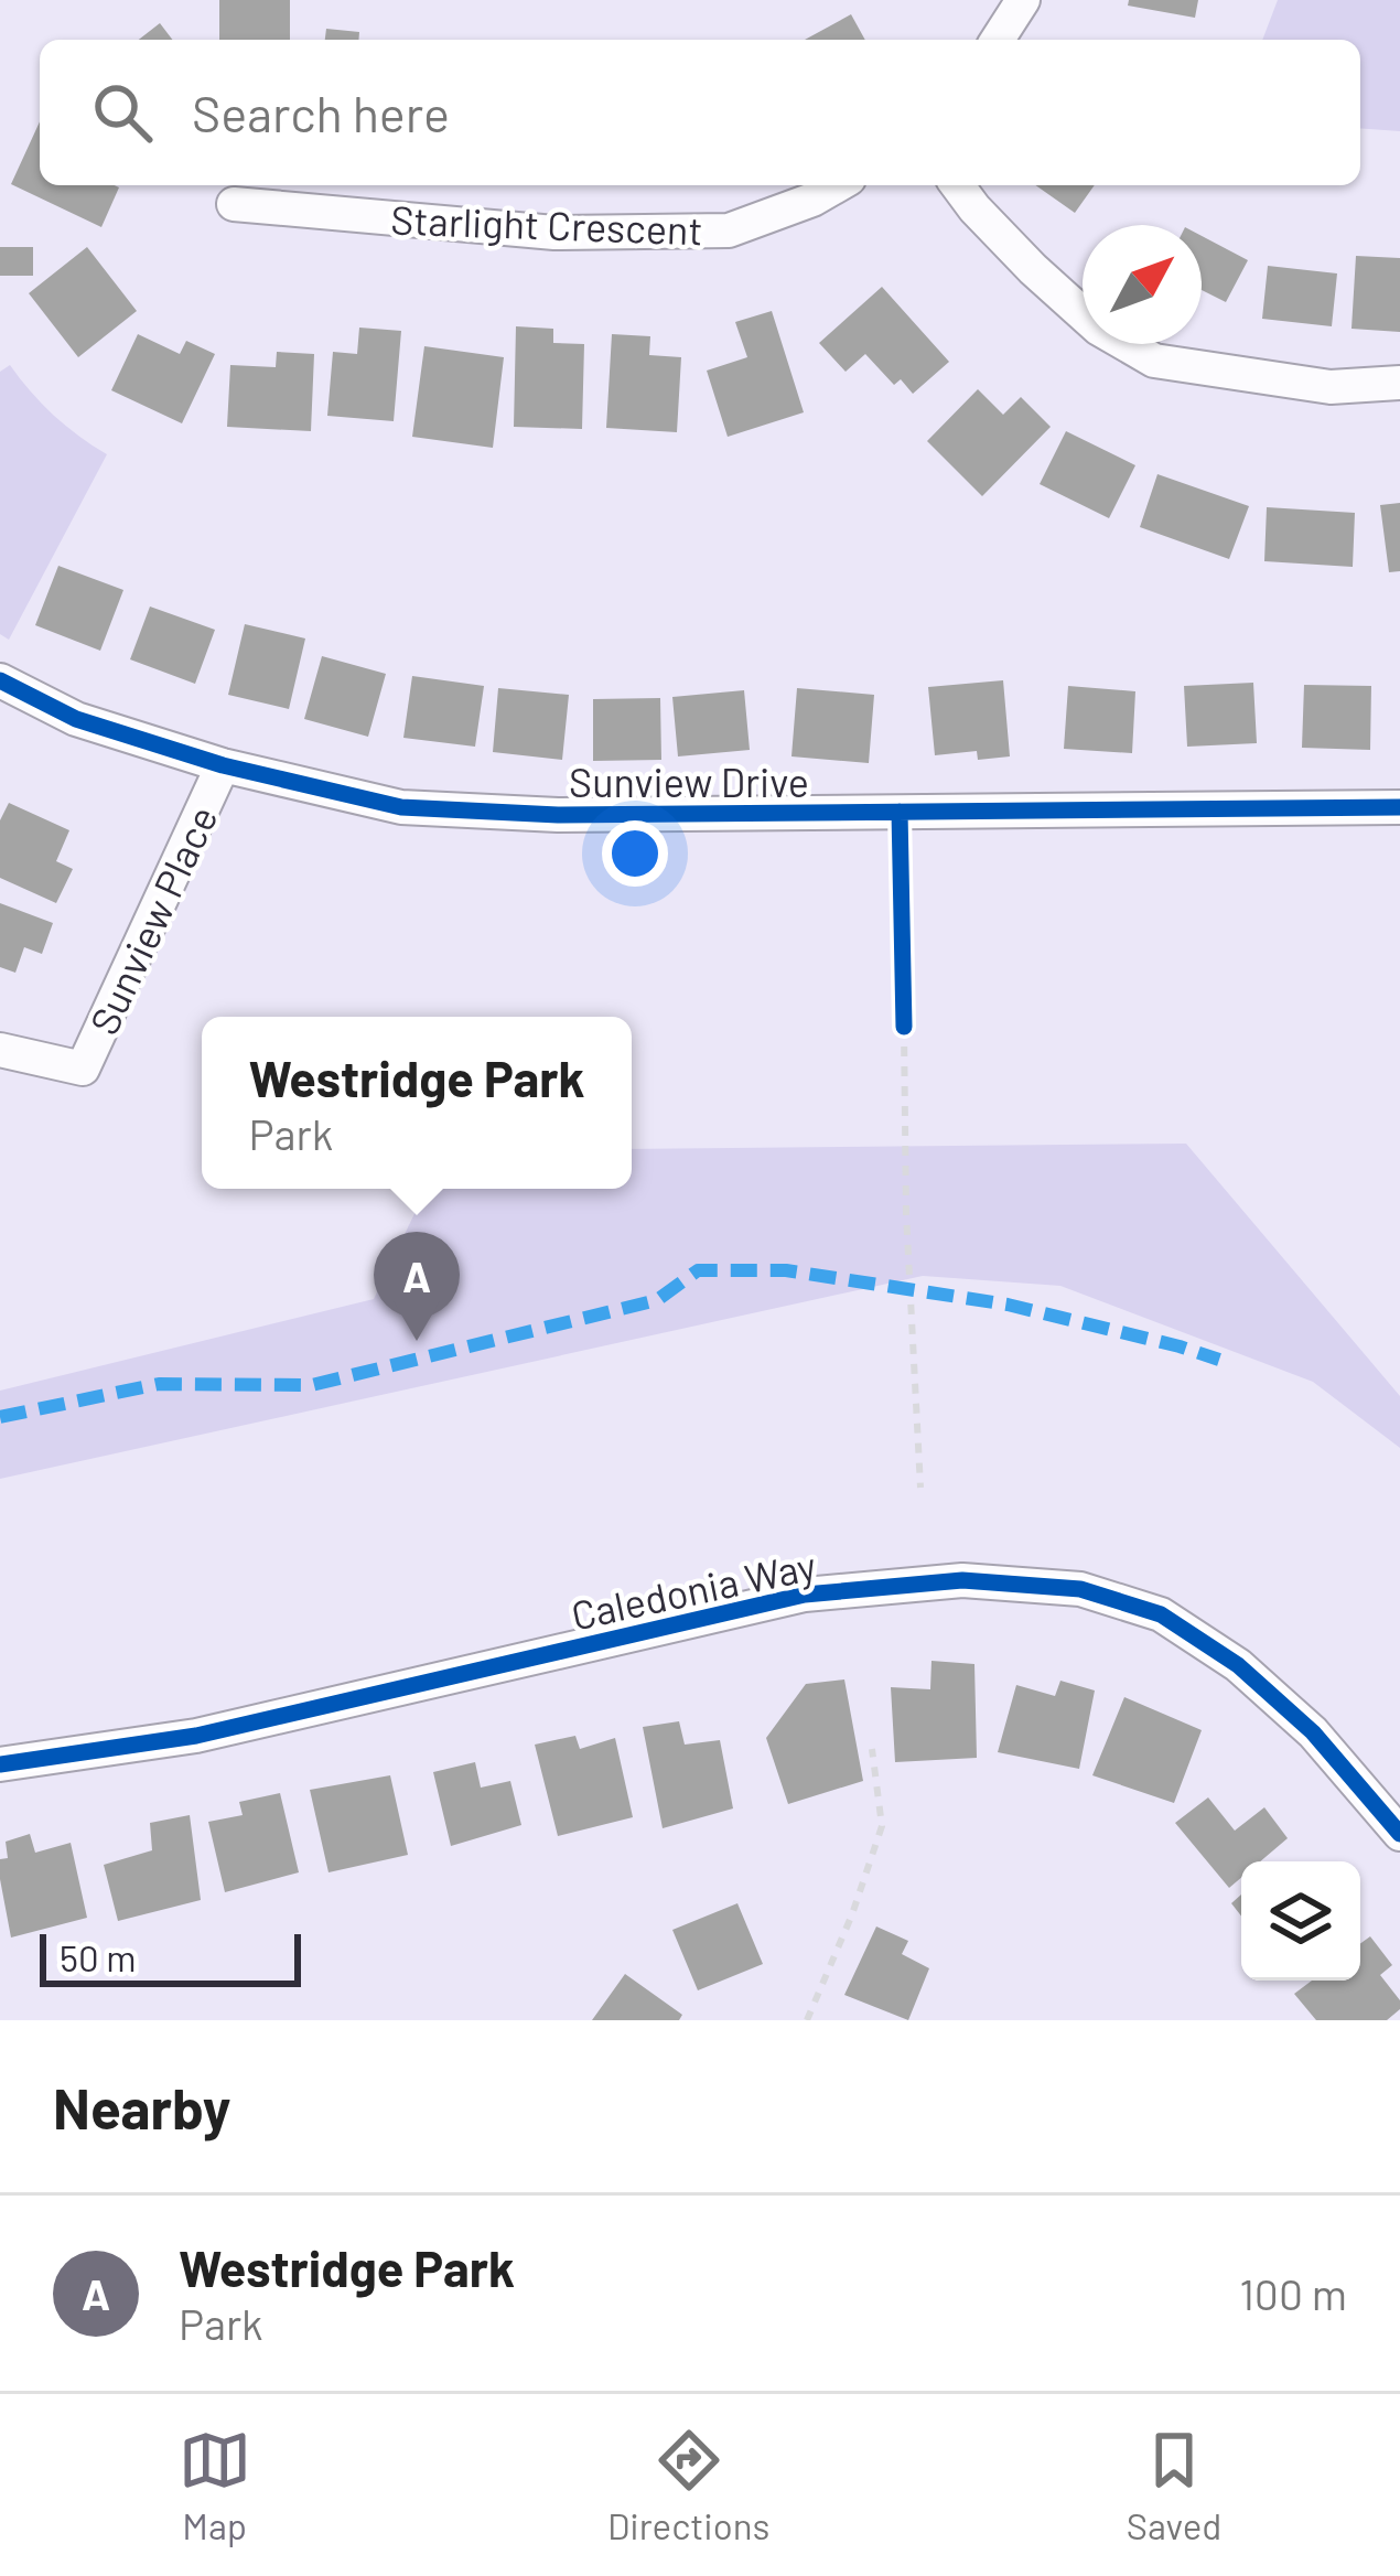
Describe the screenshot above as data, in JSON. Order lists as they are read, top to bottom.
{
  "streets": {
    "street": [
      "Starlight Crescent",
      "Sunview Drive",
      "Sunview Place",
      "Caledonia Way"
    ]
  },
  "crossings": [
    ["Sunview Drive", "Sunview Place"]
  ],
  "scale_bar": "50 m",
  "north": "top right",
  "page": {
    "search": "Search here",
    "popup": ["Westridge Park", "Park"],
    "pins": "A",
    "scale": "50 m",
    "heading": "Nearby",
    "list": [
      {
        "mark": "A",
        "name": "Westridge Park",
        "note": "Park",
        "value": "100 m"
      }
    ],
    "nav": ["Map", "Directions", "Saved"]
  }
}
